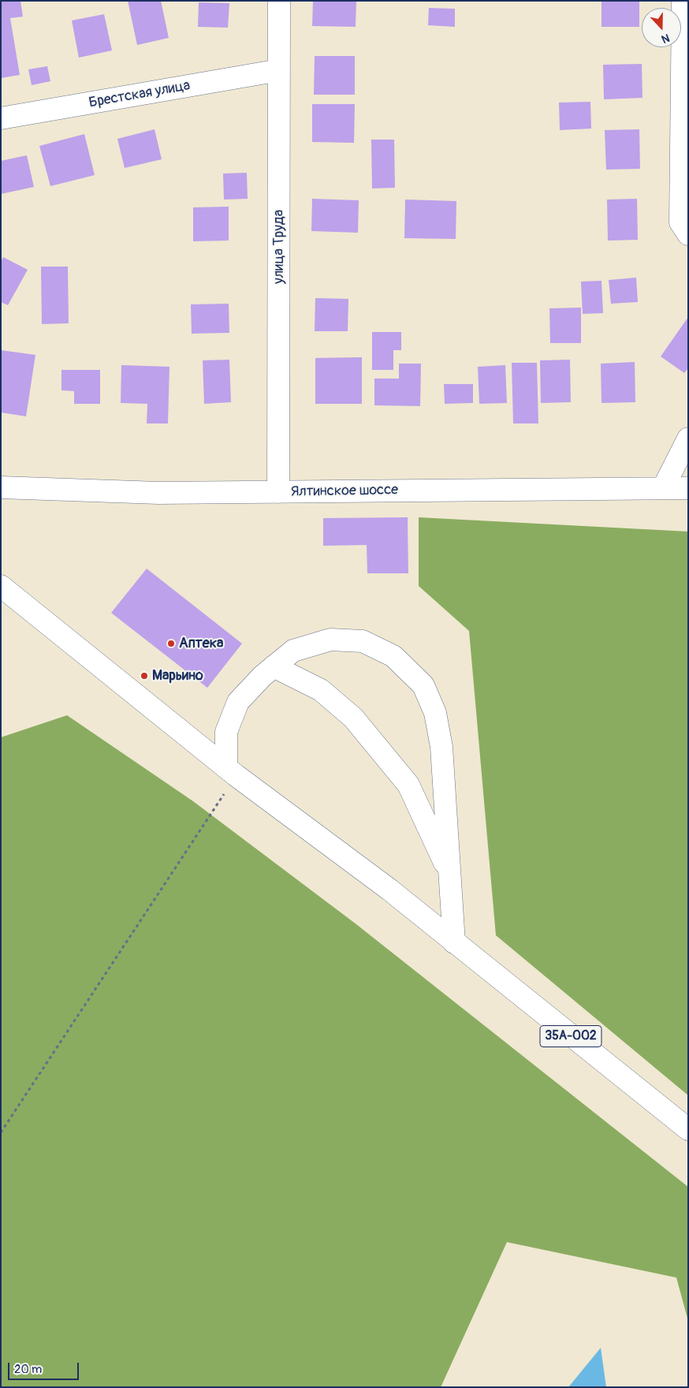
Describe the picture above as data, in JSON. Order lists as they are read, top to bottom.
{
  "streets": {
    "street": [
      "Брестская улица",
      "улица Труда",
      "Ялтинское шоссе",
      "35А-002"
    ]
  },
  "crossings": [
    ["Брестская улица", "улица Труда"],
    ["улица Труда", "Ялтинское шоссе"]
  ],
  "places": ["Аптека", "Марьино"],
  "scale_bar": "20 m",
  "north": "bottom"
}
